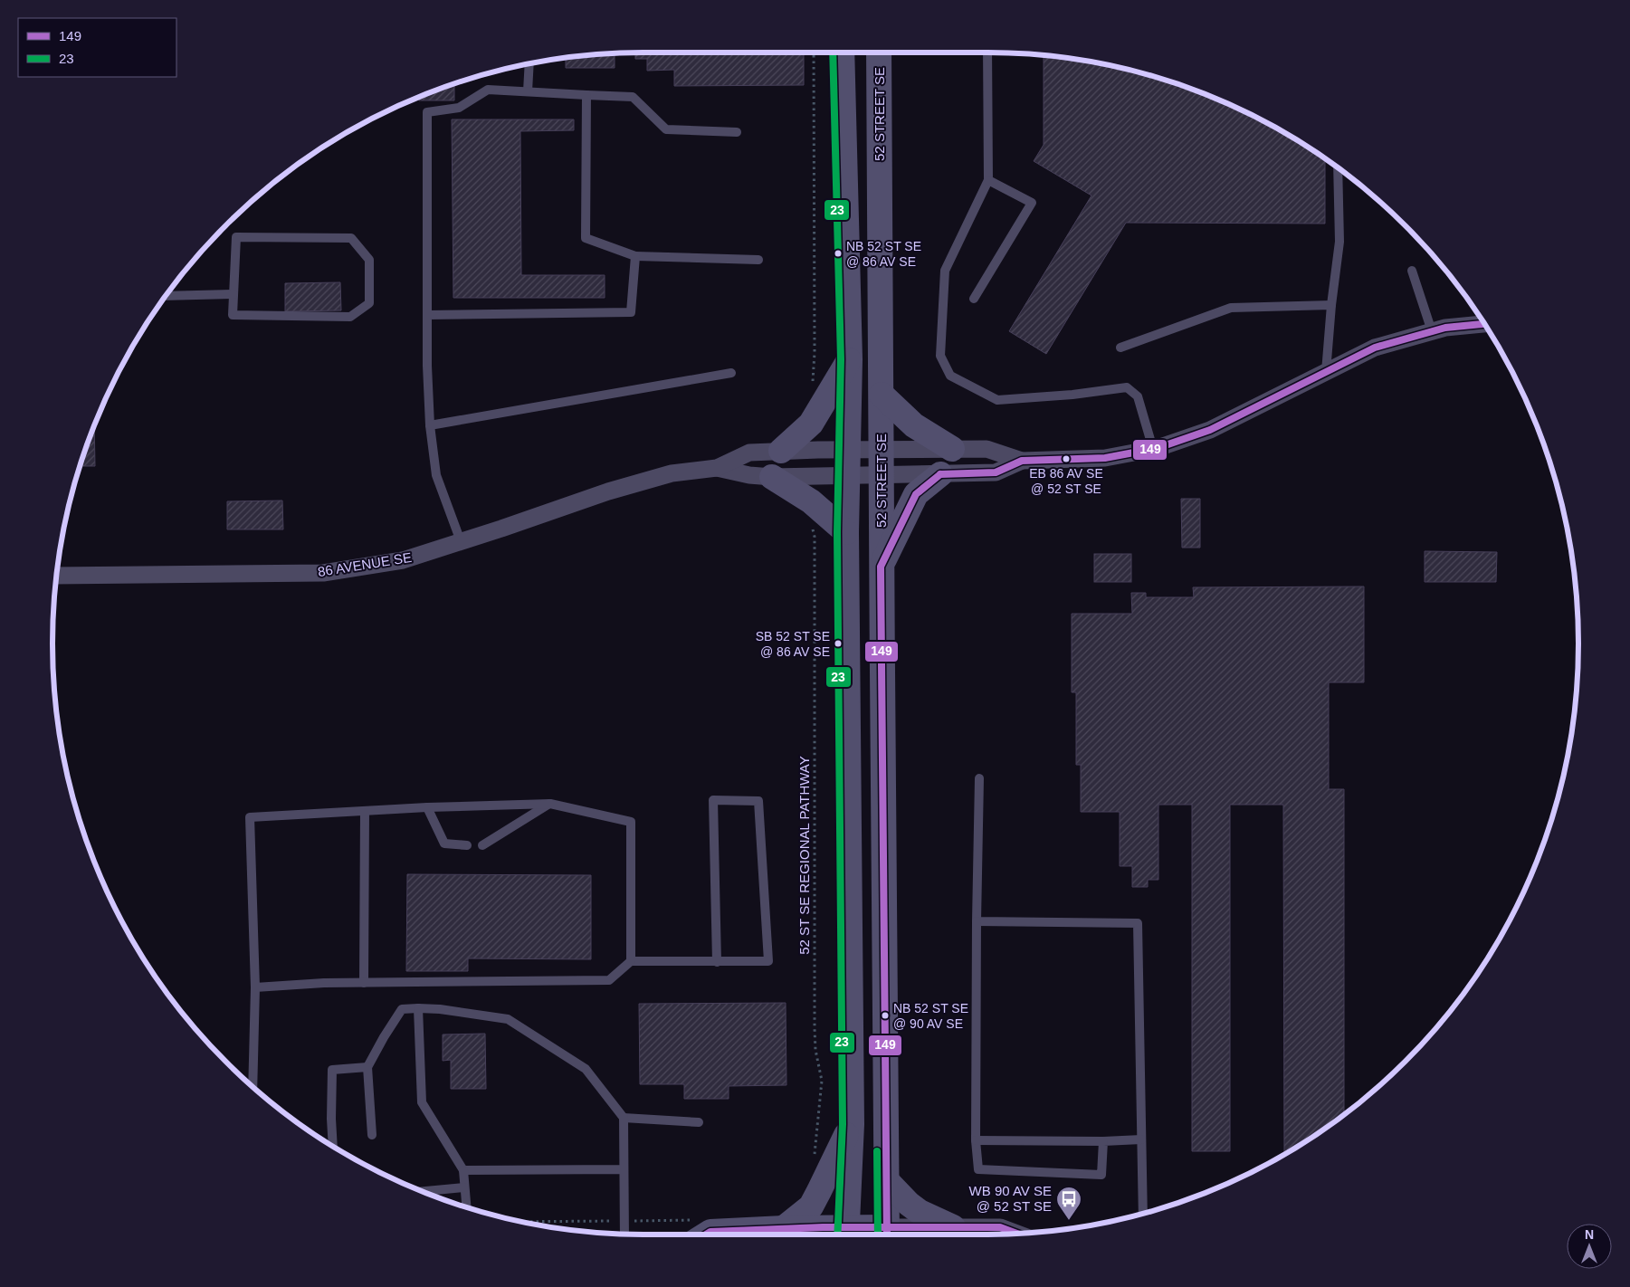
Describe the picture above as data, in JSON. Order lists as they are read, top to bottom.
{
  "streets": {
    "main road": ["52 STREET SE"],
    "street": ["86 AVENUE SE"],
    "path": ["52 ST SE REGIONAL PATHWAY"]
  },
  "crossings": [
    ["52 STREET SE", "86 AVENUE SE"]
  ],
  "places": {
    "other": [
      "NB 52 ST SE @ 86 AV SE",
      "EB 86 AV SE @ 52 ST SE",
      "SB 52 ST SE @ 86 AV SE",
      "NB 52 ST SE @ 90 AV SE"
    ],
    "bus stop": ["WB 90 AV SE @ 52 ST SE"]
  },
  "lines": ["transit line 23", "transit line 149"],
  "legend": ["149", "23"],
  "north": "top"
}
